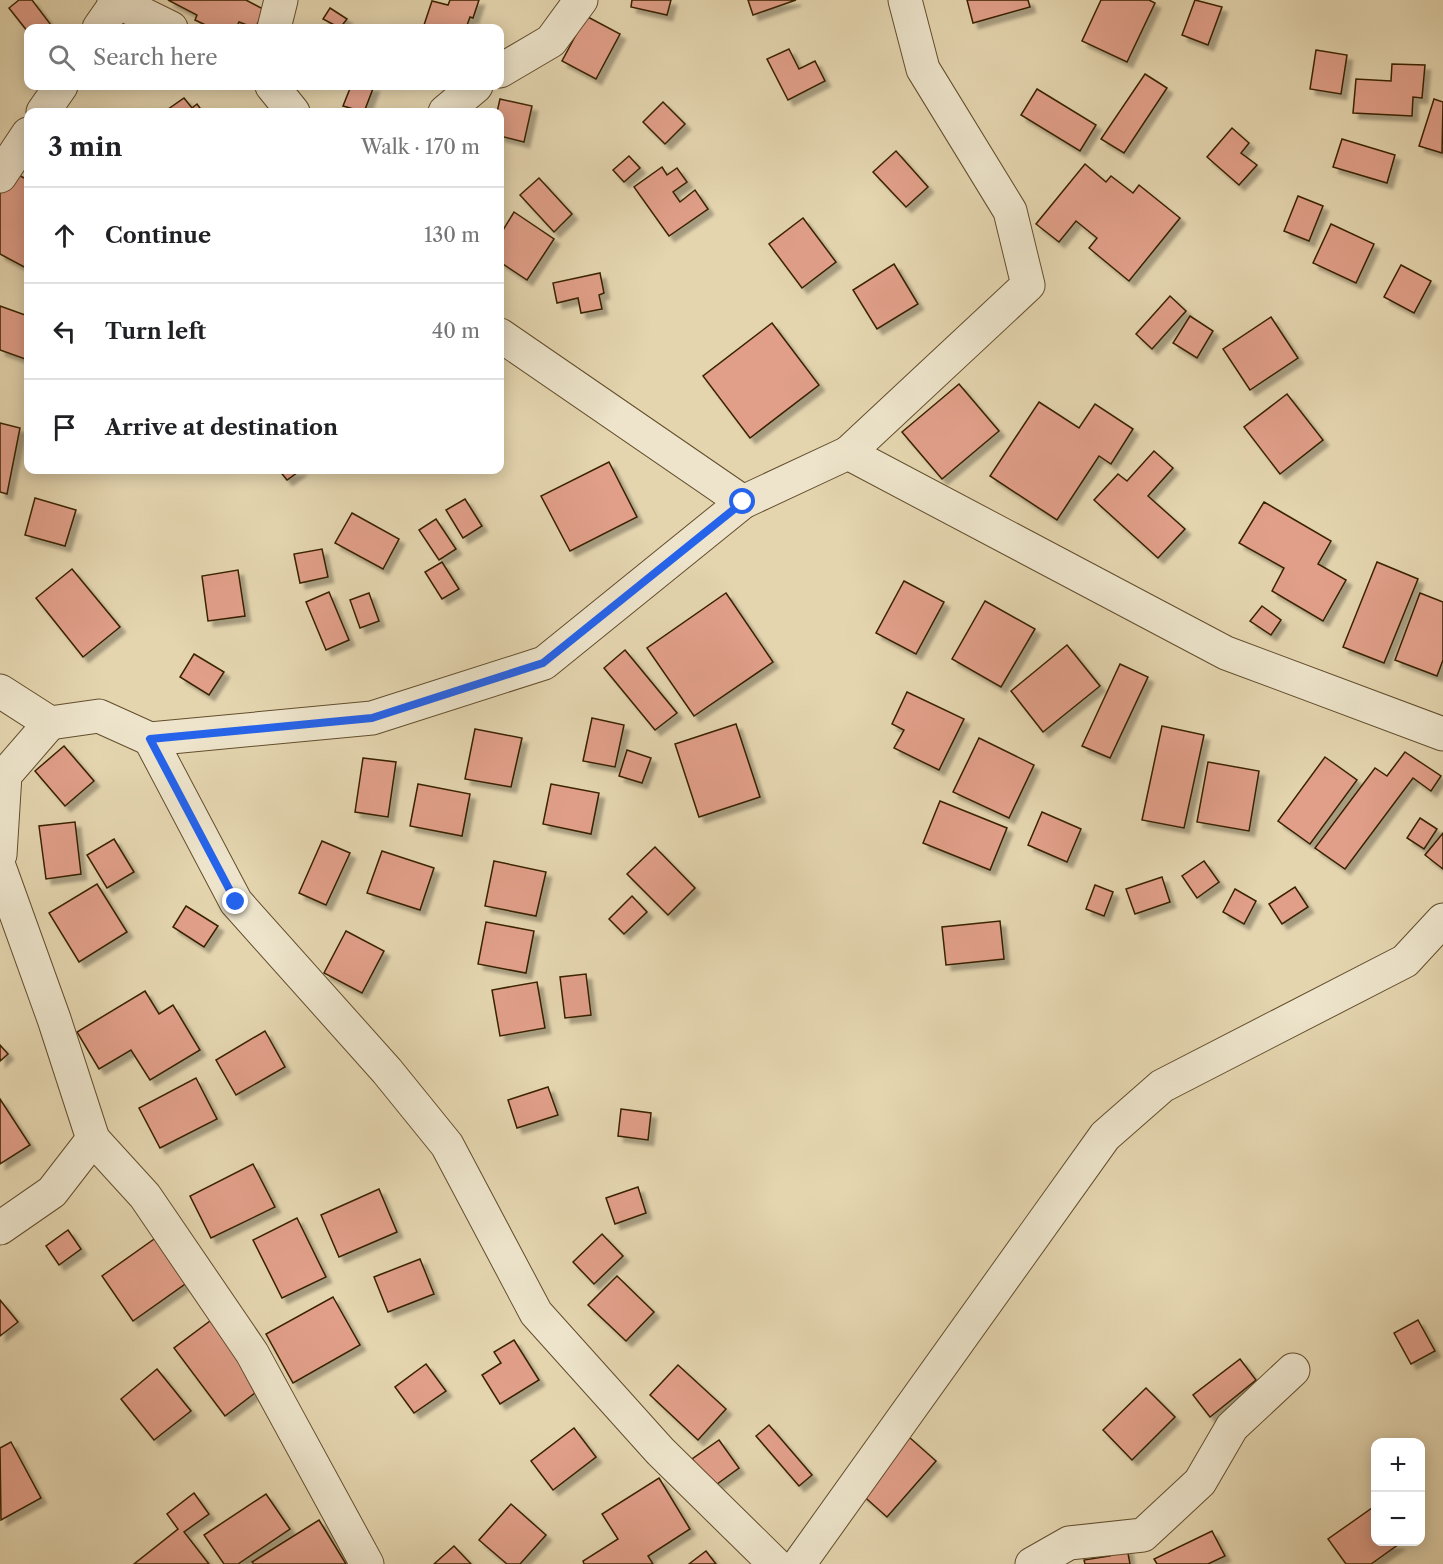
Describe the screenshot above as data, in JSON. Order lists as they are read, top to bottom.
{
  "page": {
    "search": "Search here",
    "heading": ["3 min", "Walk · 170 m"],
    "list": [
      ["Continue", "130 m"],
      ["Turn left", "40 m"],
      "Arrive at destination"
    ],
    "map_buttons": ["+", "−"]
  }
}
